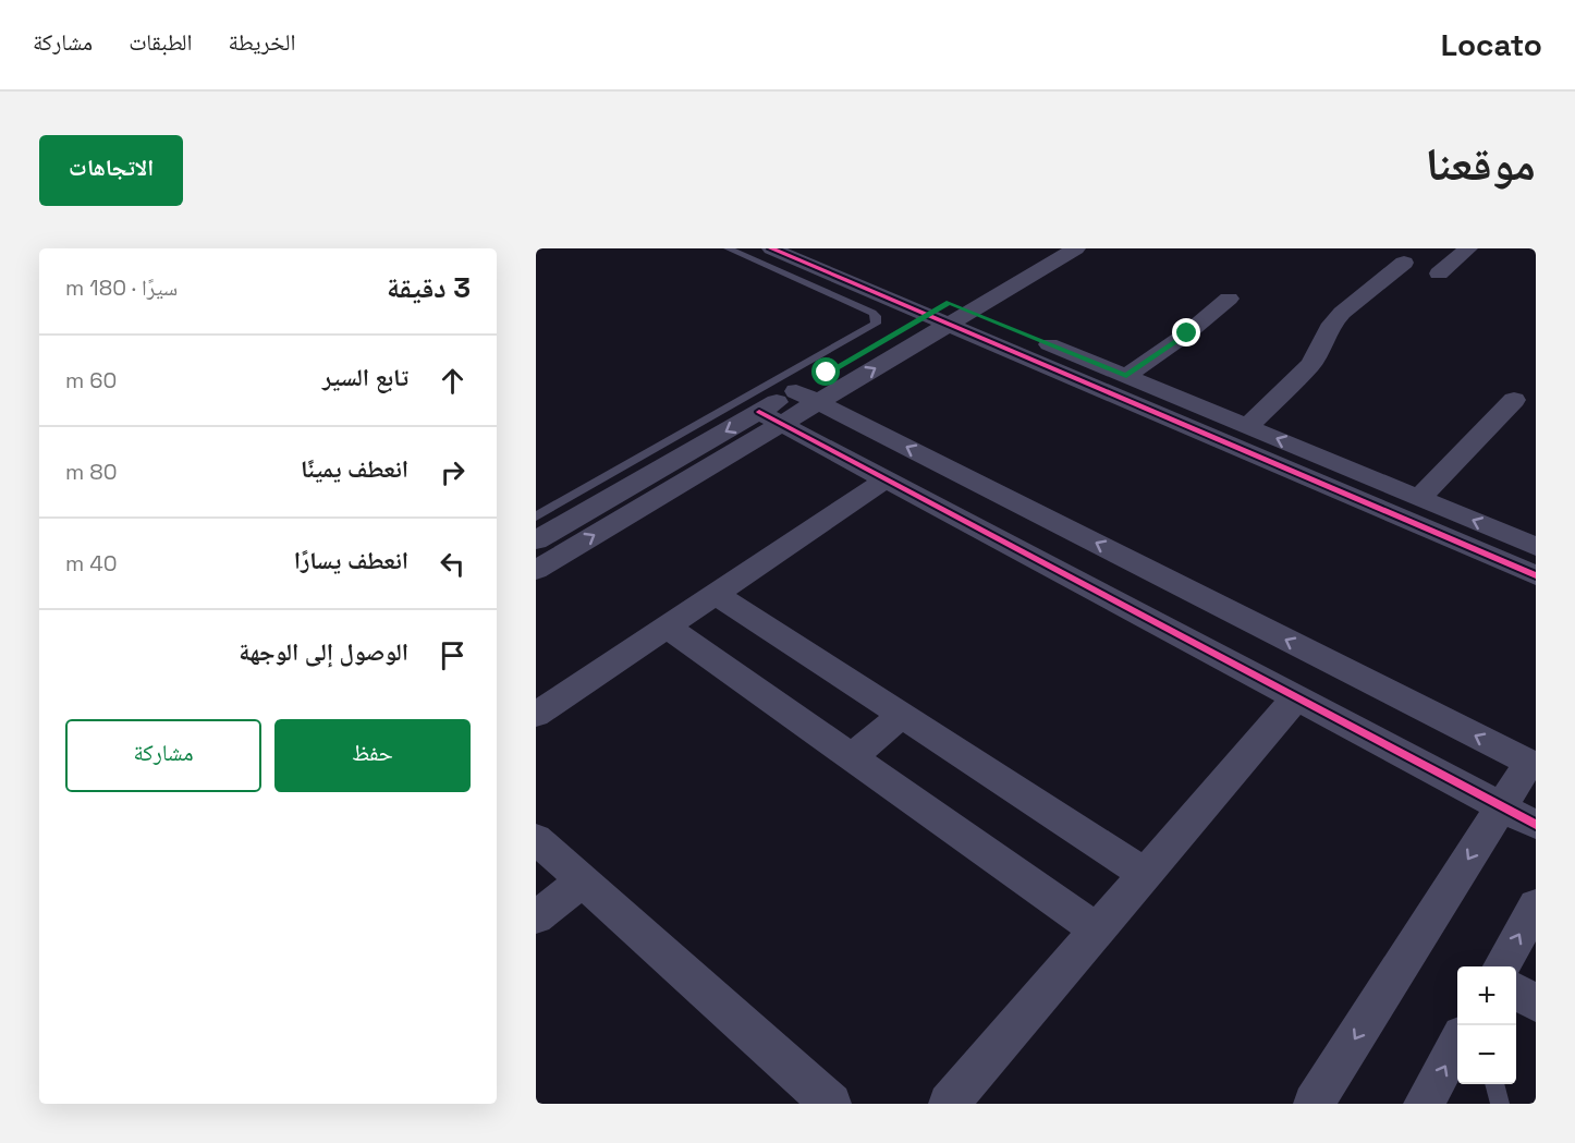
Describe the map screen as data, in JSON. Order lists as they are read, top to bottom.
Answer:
{
  "page": {
    "header": "Locato",
    "nav": ["الخريطة", "الطبقات", "مشاركة"],
    "title": "موقعنا",
    "buttons": [
      "الاتجاهات",
      ["حفظ", "مشاركة"]
    ],
    "heading": ["3 دقيقة", "سيرًا · 180 m"],
    "list": [
      ["تابع السير", "60 m"],
      ["انعطف يمينًا", "80 m"],
      ["انعطف يسارًا", "40 m"],
      "الوصول إلى الوجهة"
    ],
    "map_buttons": ["+", "−"]
  }
}
